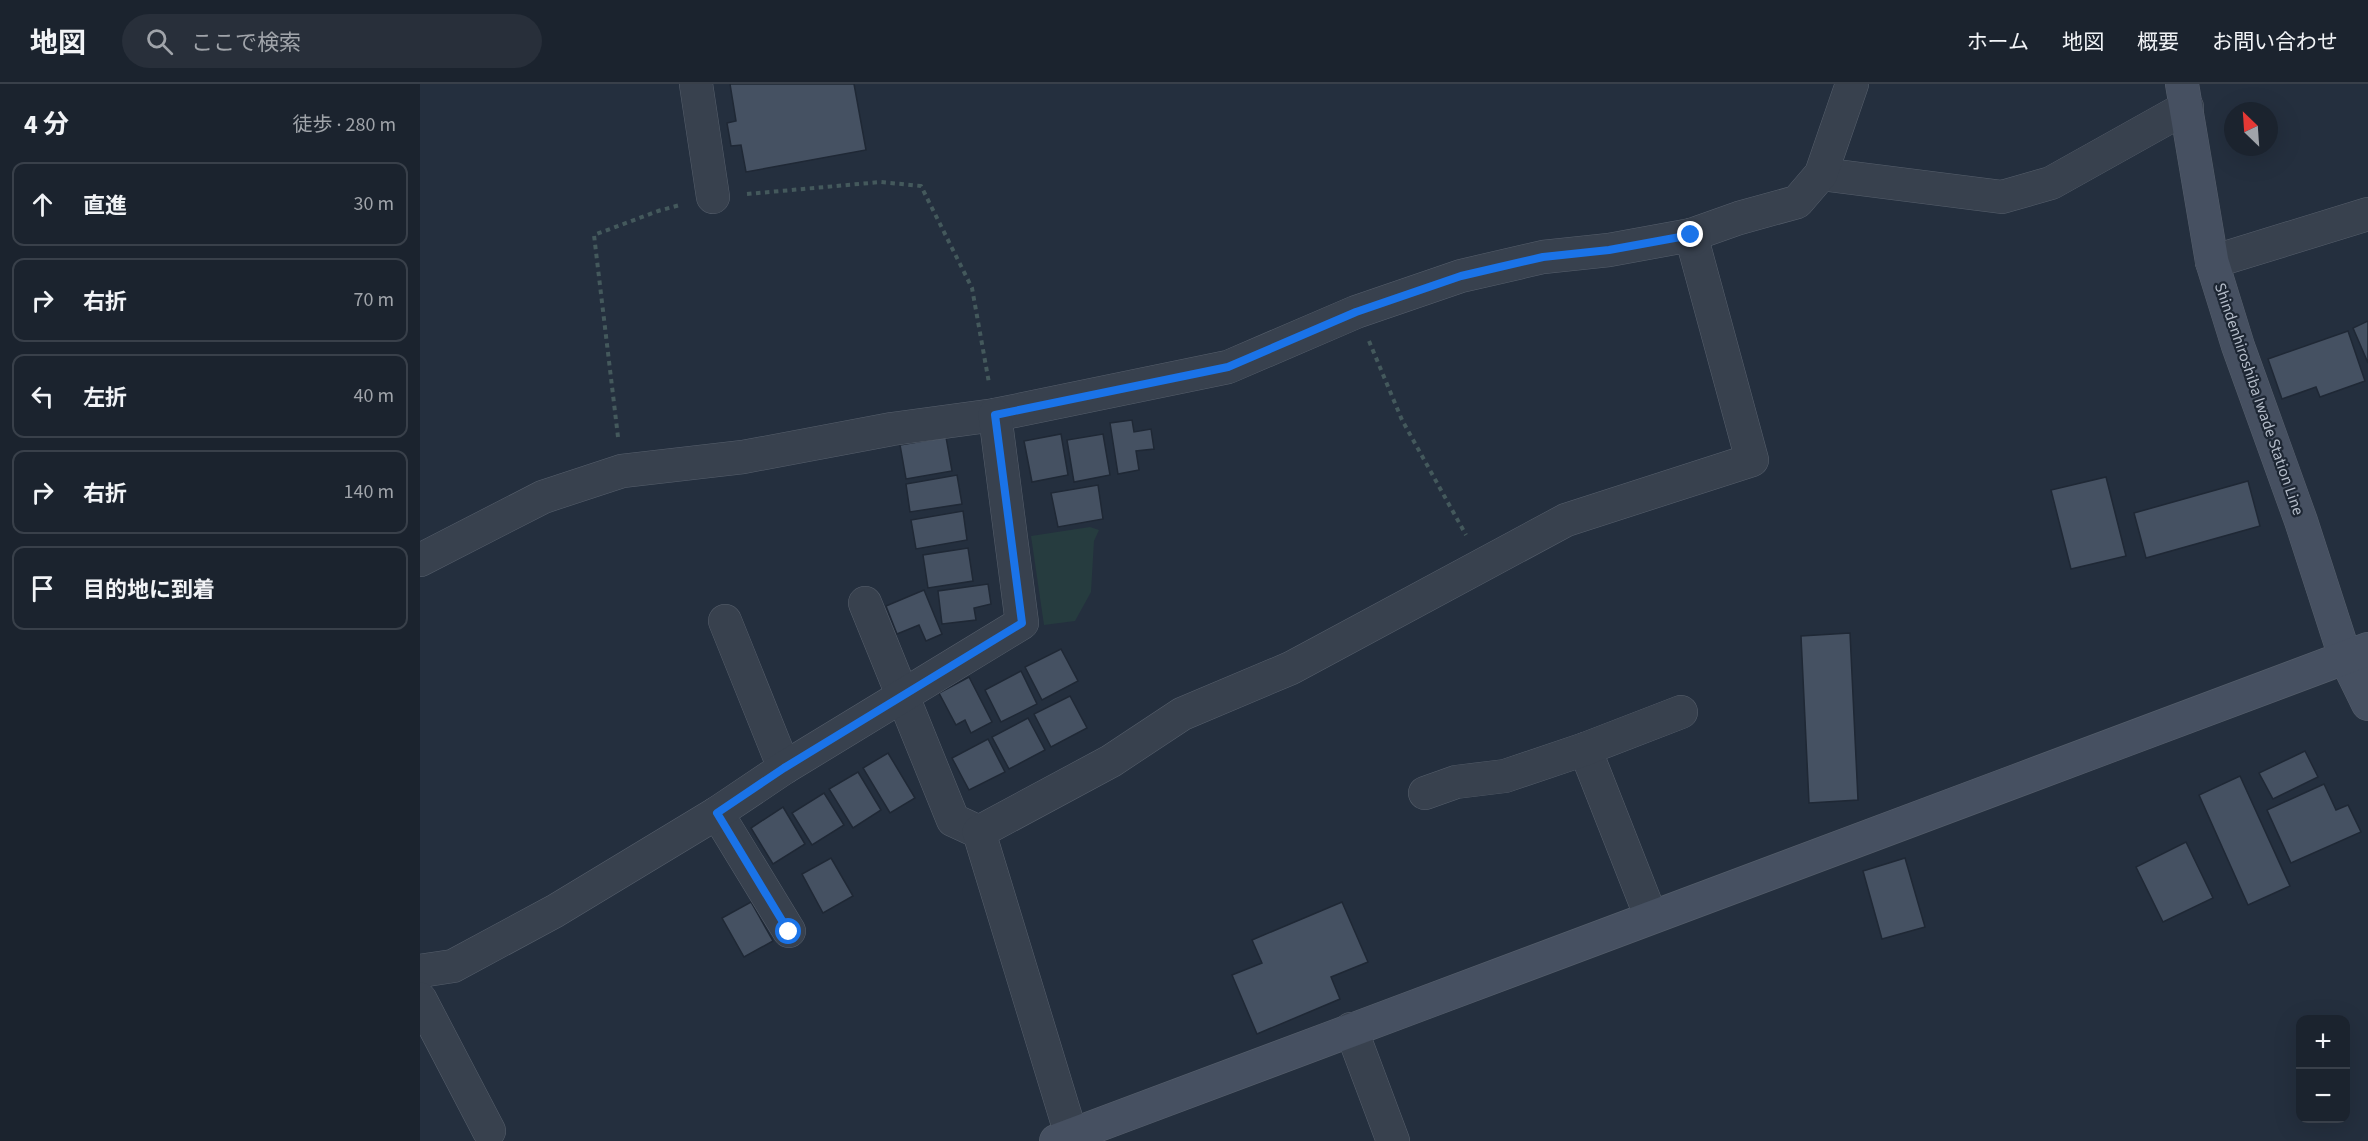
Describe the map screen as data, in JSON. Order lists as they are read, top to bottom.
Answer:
{
  "streets": {
    "street": ["Shindenhiroshiba Iwade Station Line"]
  },
  "north": "top left",
  "page": {
    "header": "地図",
    "search": "ここで検索",
    "nav": [
      "ホーム",
      "地図",
      "概要",
      "お問い合わせ"
    ],
    "heading": ["4 分", "徒歩 · 280 m"],
    "list": [
      ["直進", "30 m"],
      ["右折", "70 m"],
      ["左折", "40 m"],
      ["右折", "140 m"],
      "目的地に到着"
    ],
    "map_buttons": ["+", "−"]
  }
}
